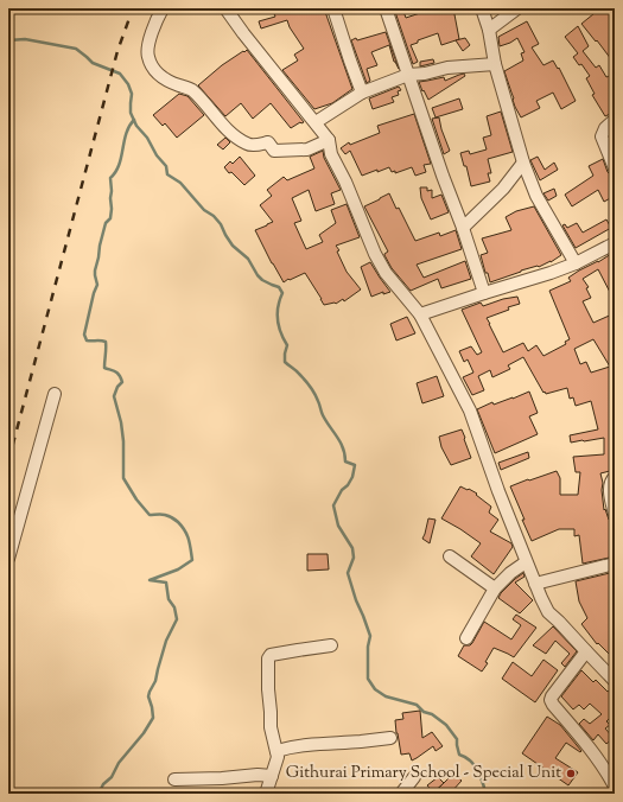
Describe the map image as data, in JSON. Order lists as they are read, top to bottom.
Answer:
{
  "places": ["Githurai Primary School - Special Unit"]
}
